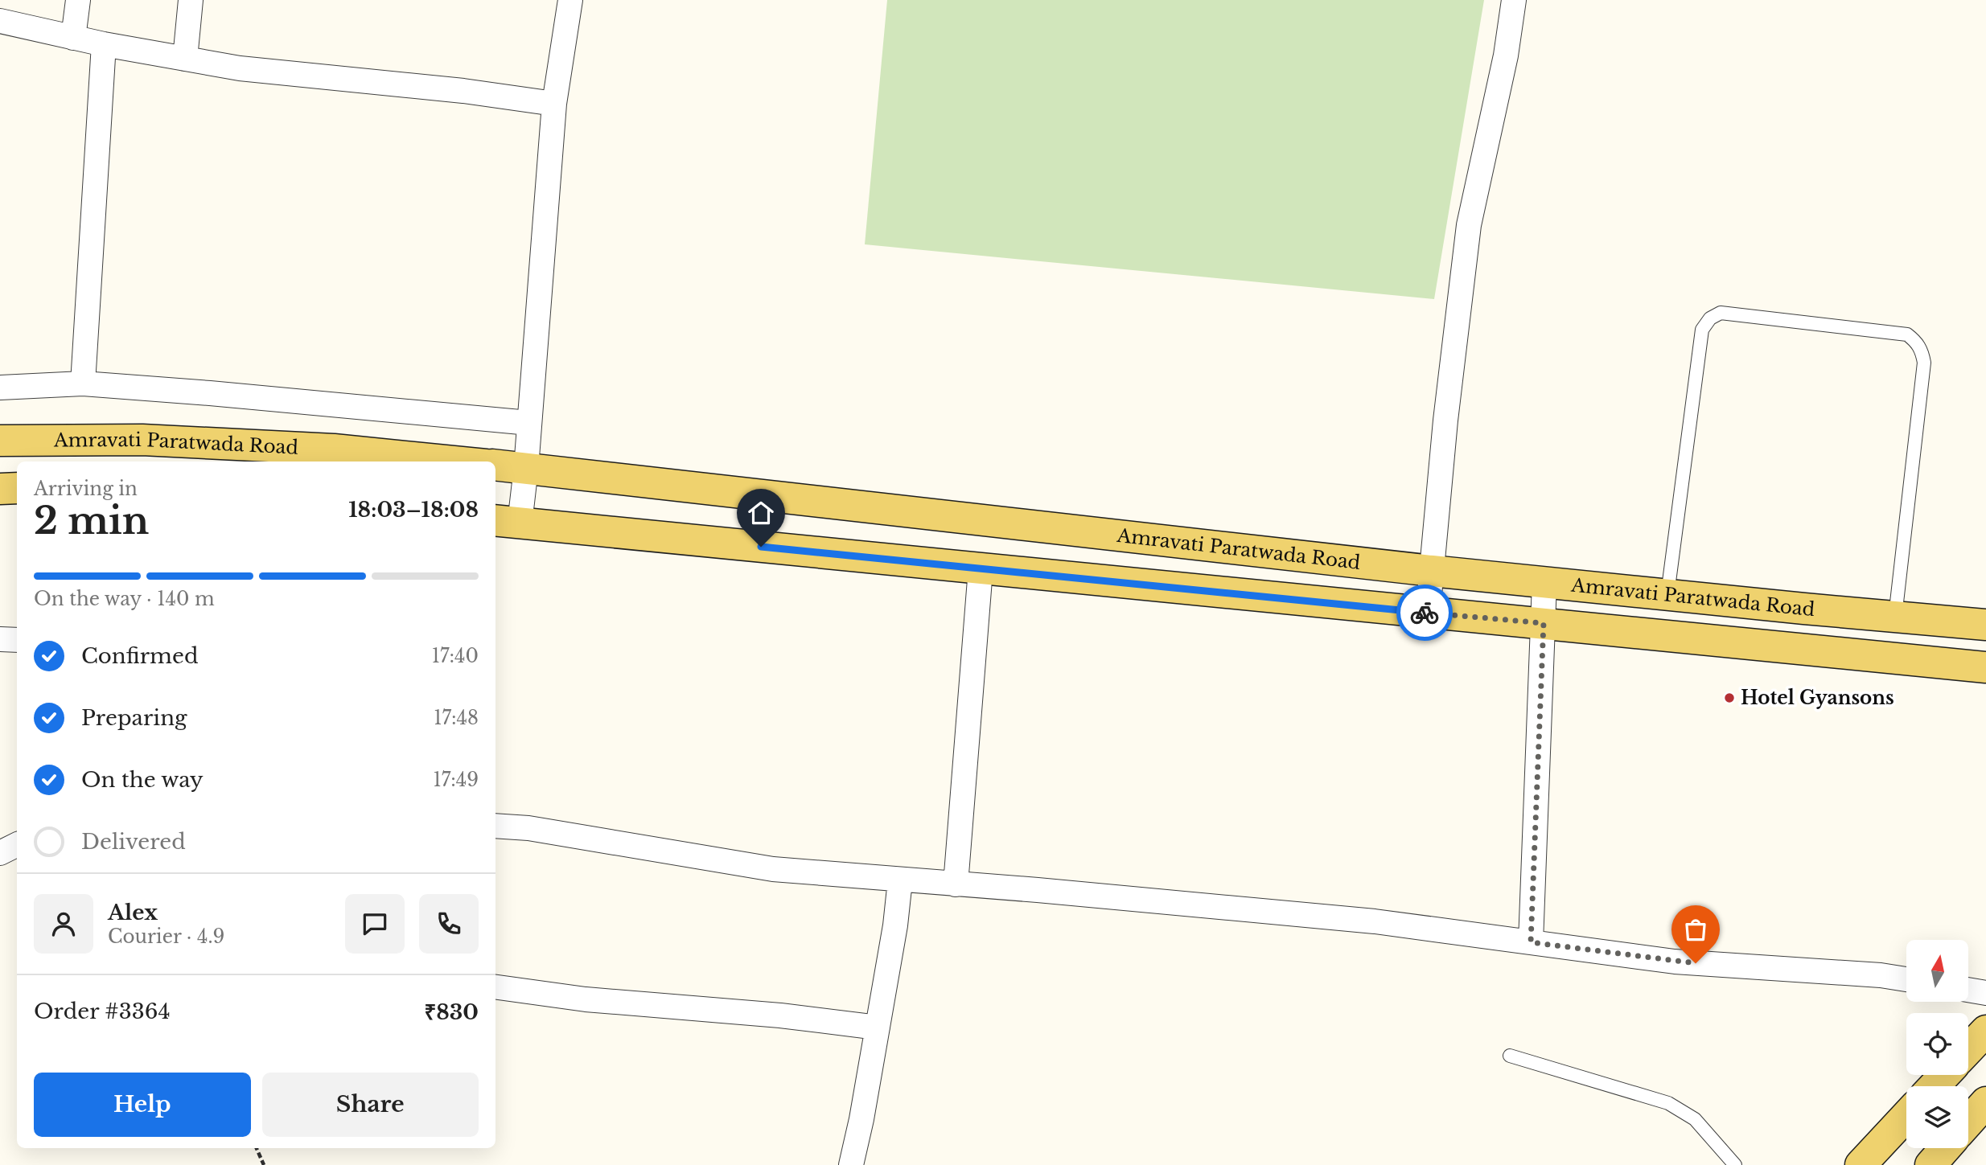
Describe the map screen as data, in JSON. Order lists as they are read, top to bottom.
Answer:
{
  "streets": {
    "main road": ["Amravati Paratwada Road"]
  },
  "places": ["Hotel Gyansons"],
  "north": "top",
  "page": {
    "heading": ["2 min", "Arriving in", "18:03–18:08"],
    "panel": [
      "Alex",
      "Courier · 4.9",
      "Order #3364",
      "₹830"
    ],
    "bar": "On the way · 140 m",
    "list": [
      ["Confirmed", "17:40"],
      ["Preparing", "17:48"],
      ["On the way", "17:49"],
      "Delivered"
    ],
    "buttons": ["Help", "Share"]
  }
}
